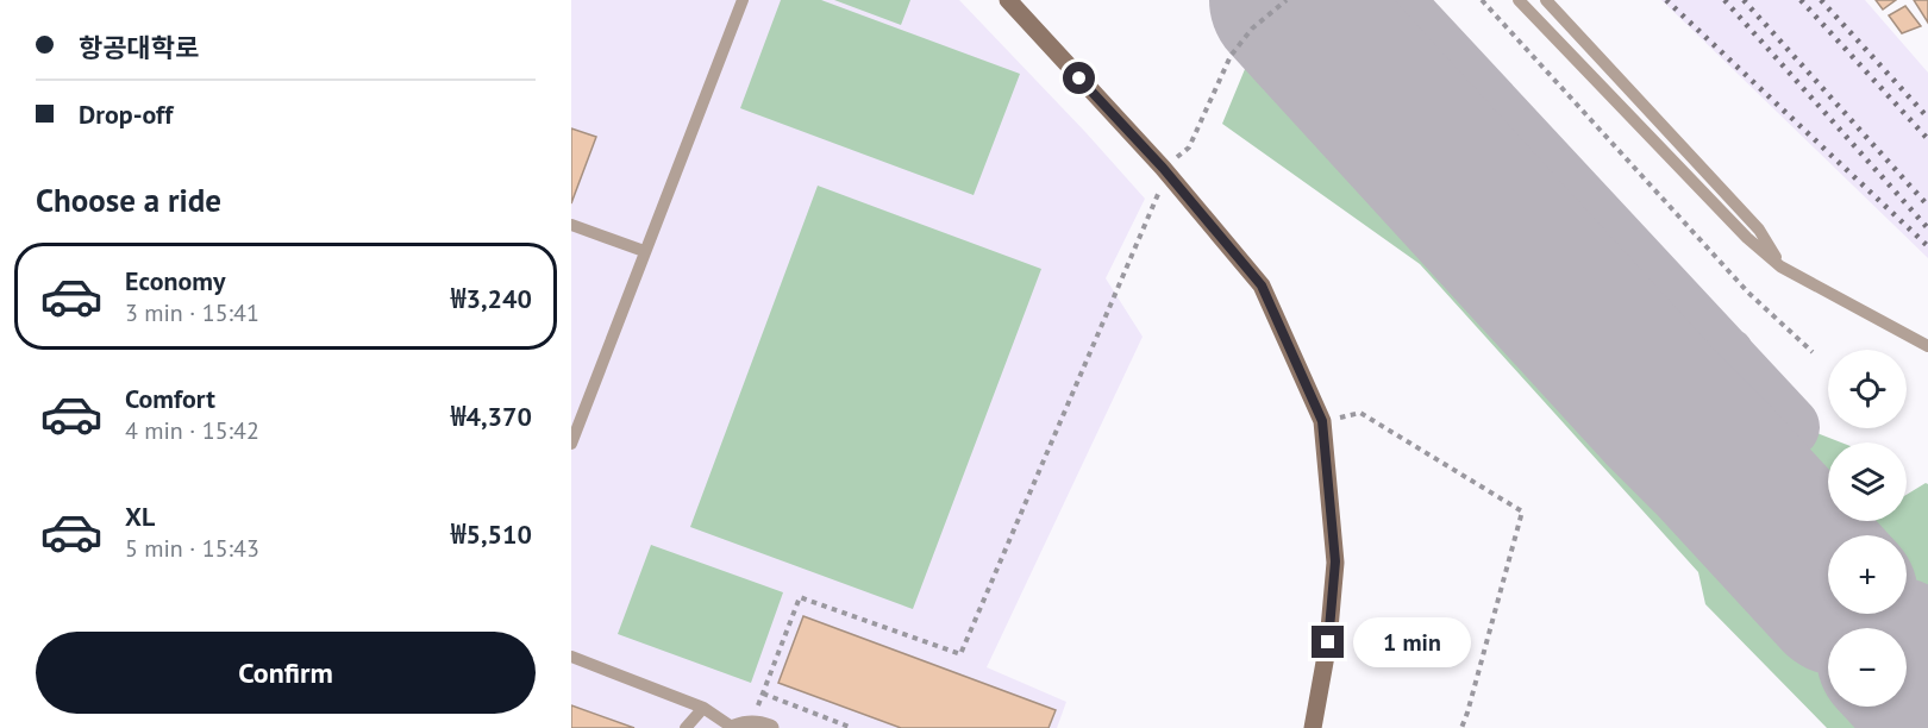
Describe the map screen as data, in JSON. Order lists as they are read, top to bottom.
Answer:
{
  "page": {
    "banner": ["항공대학로", "Drop-off"],
    "heading": "Choose a ride",
    "list": [
      {
        "name": "Economy",
        "note": "3 min · 15:41",
        "value": "₩3,240"
      },
      {
        "name": "Comfort",
        "note": "4 min · 15:42",
        "value": "₩4,370"
      },
      {
        "name": "XL",
        "note": "5 min · 15:43",
        "value": "₩5,510"
      }
    ],
    "map_buttons": ["+", "−"],
    "buttons": "Confirm",
    "bubble": "1 min"
  }
}
